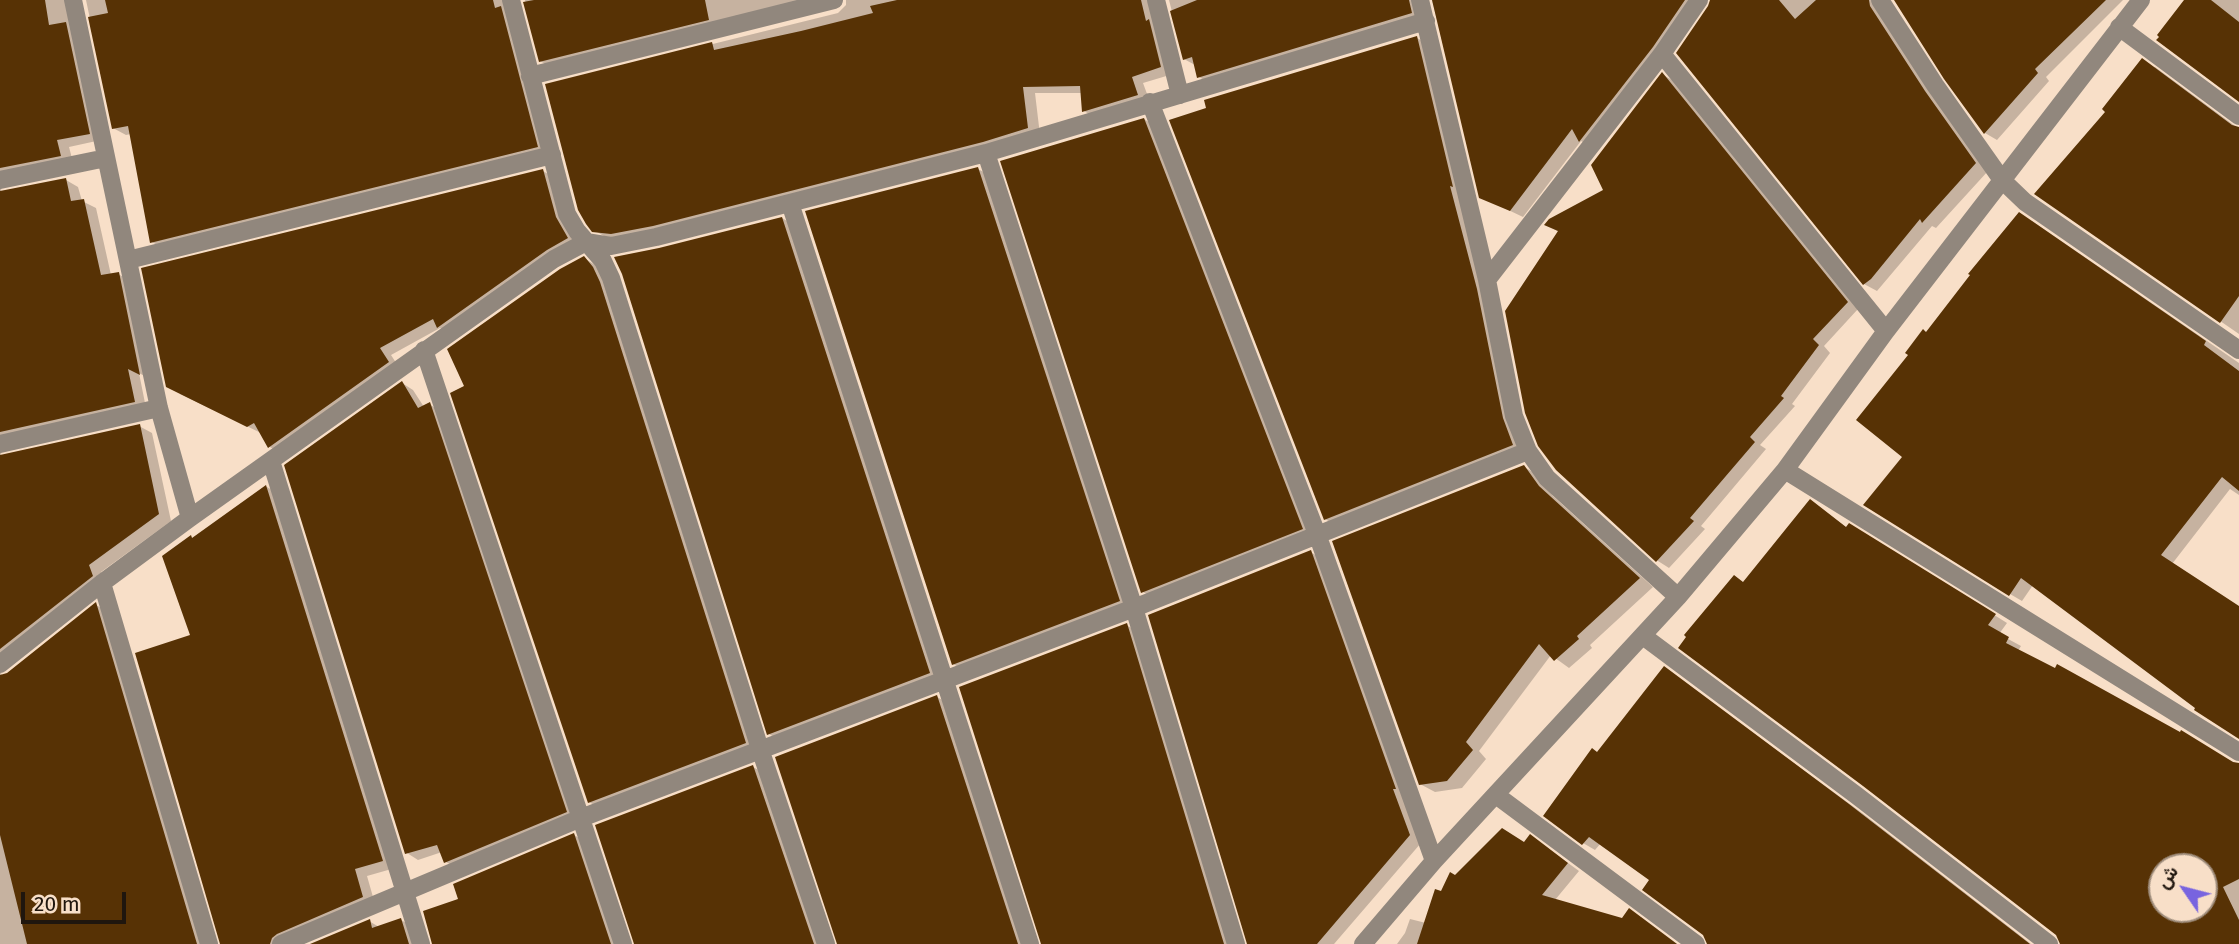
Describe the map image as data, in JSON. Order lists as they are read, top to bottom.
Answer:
{
  "scale_bar": "20 m",
  "north": "top left"
}
